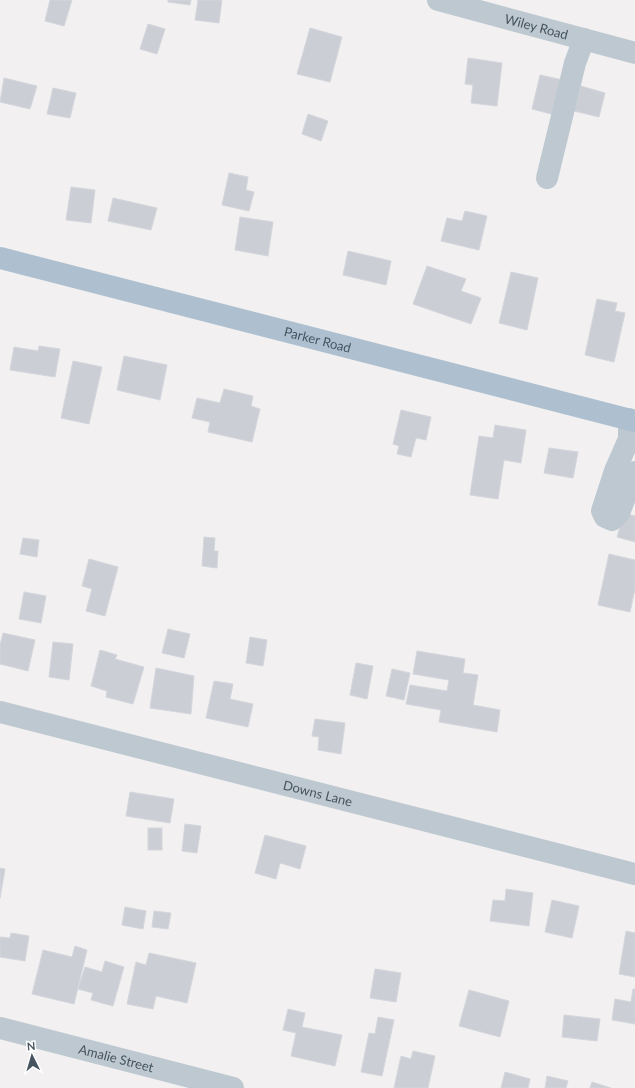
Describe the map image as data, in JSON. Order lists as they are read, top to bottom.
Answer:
{
  "streets": {
    "main road": ["Parker Road"],
    "street": ["Wiley Road", "Downs Lane", "Amalie Street"]
  },
  "north": "top"
}
